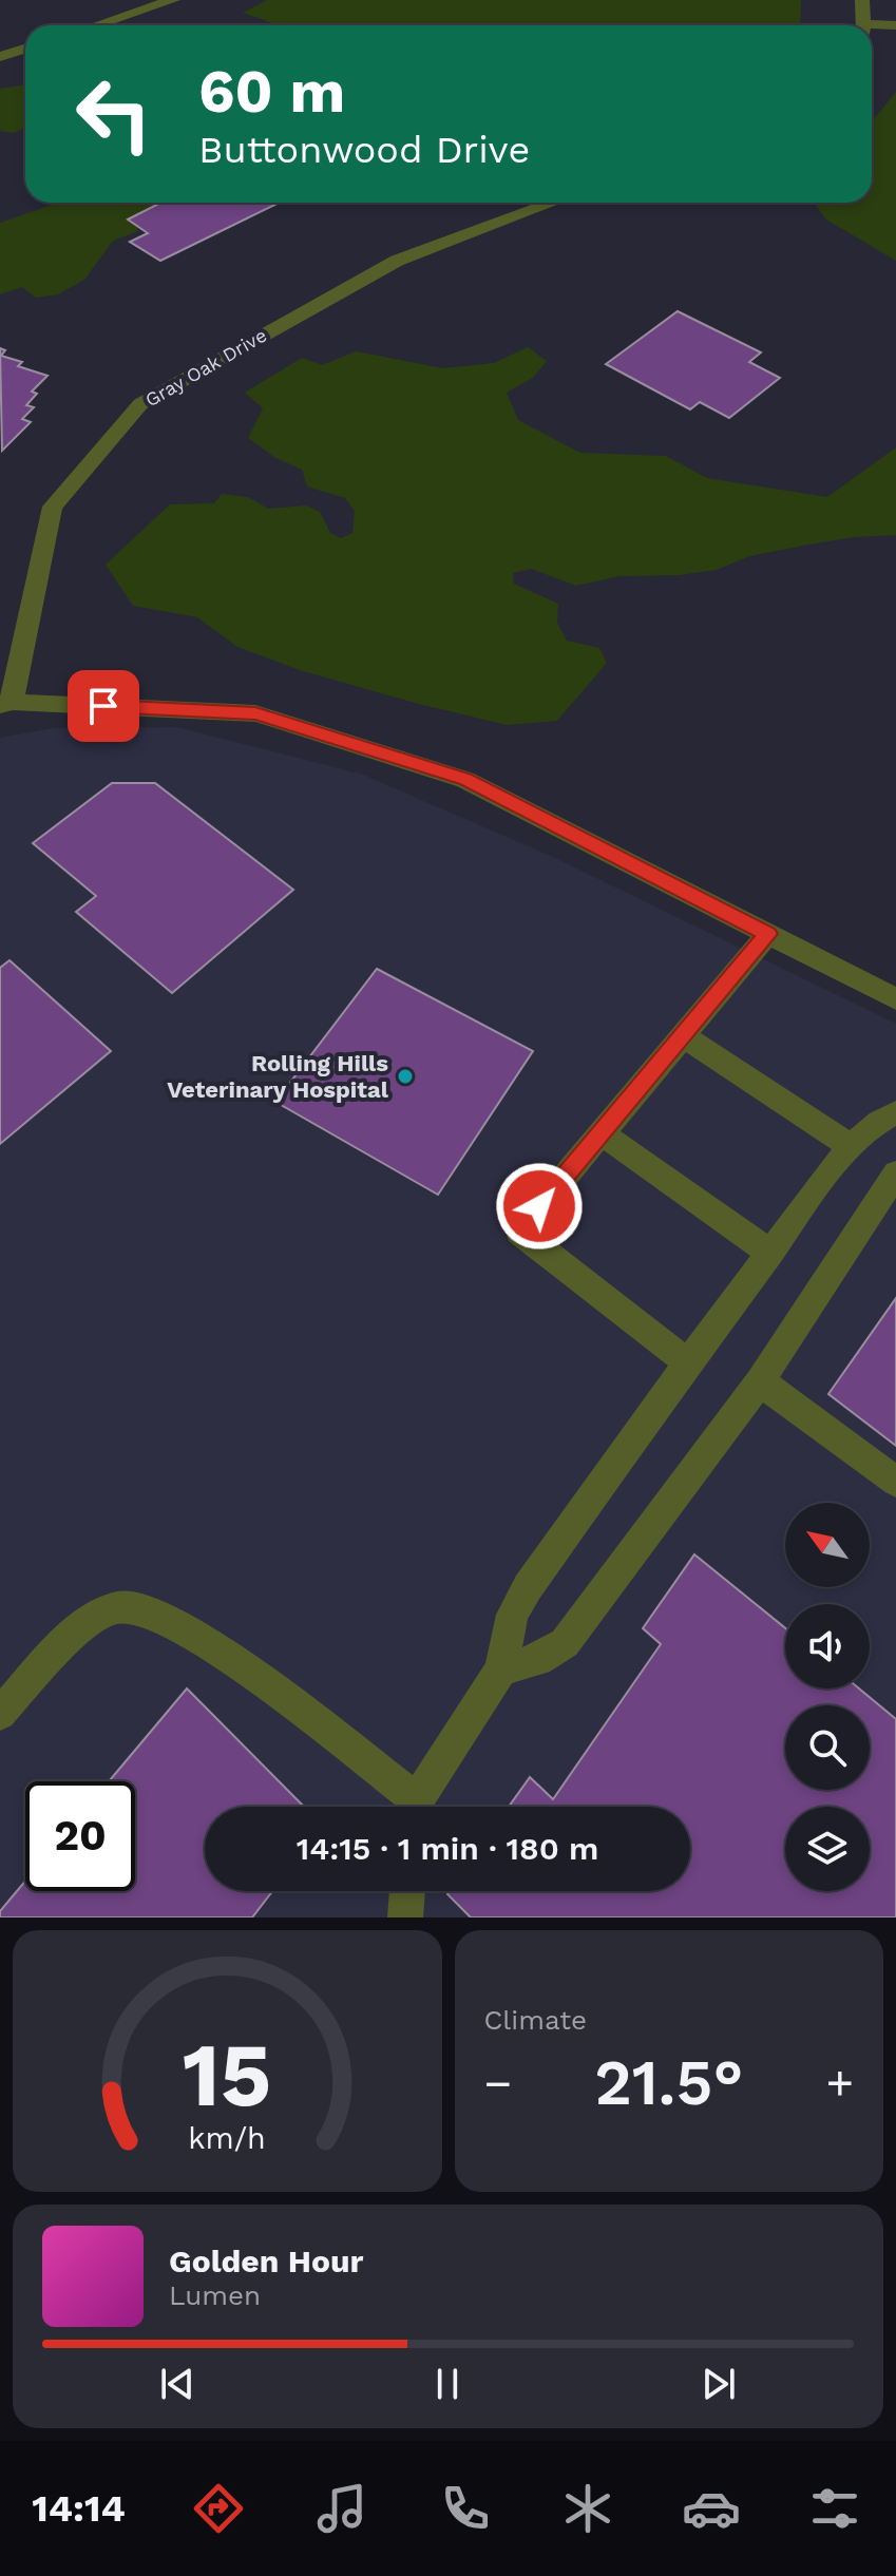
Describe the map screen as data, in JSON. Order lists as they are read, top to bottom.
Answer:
{
  "streets": {
    "street": ["Gray Oak Drive"]
  },
  "places": ["Rolling Hills Veterinary Hospital"],
  "north": "top left",
  "page": {
    "turn": ["60 m", "Buttonwood Drive"],
    "limit": "20",
    "trip": "14:15 · 1 min · 180 m",
    "tile": "Climate",
    "heat": ["−", "21.5°", "+"],
    "song": ["Golden Hour", "Lumen"],
    "tabs": "14:14",
    "gauge": ["15", "km/h"]
  }
}
